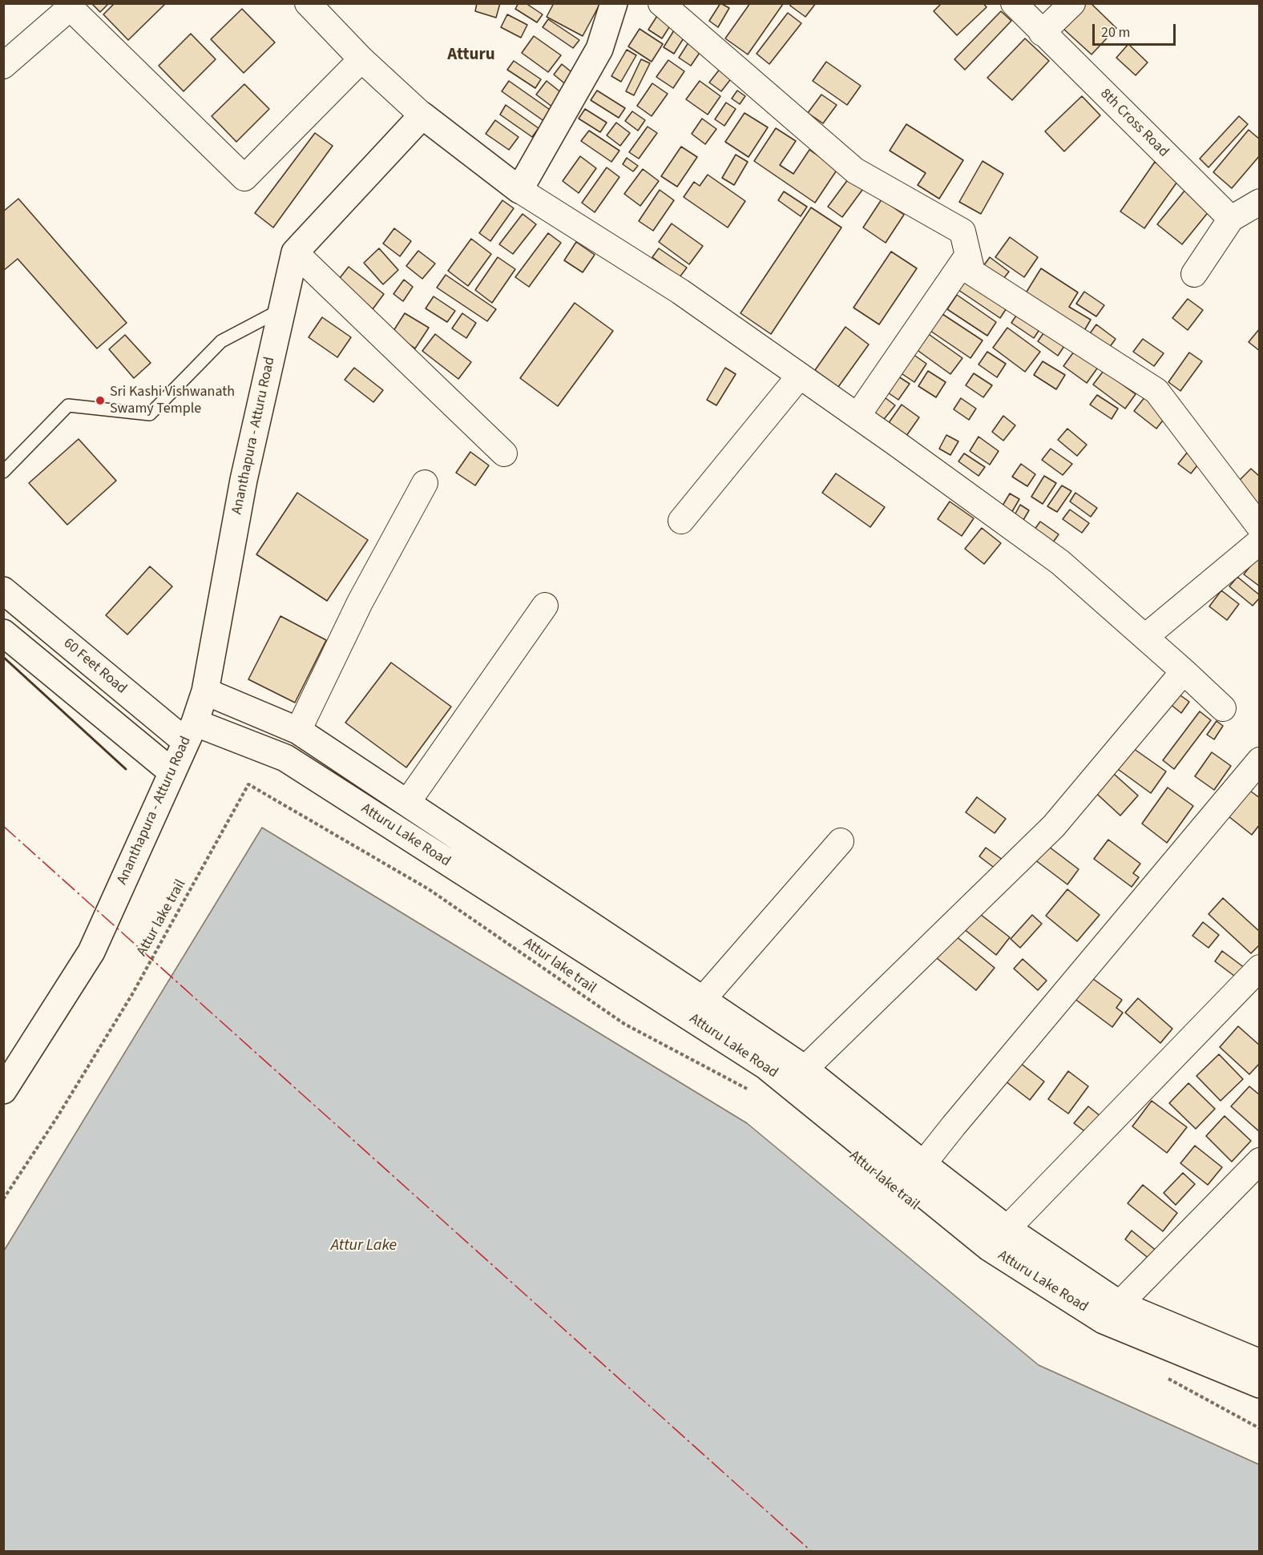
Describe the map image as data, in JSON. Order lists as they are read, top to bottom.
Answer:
{
  "streets": {
    "street": [
      "8th Cross Road",
      "Ananthapura - Atturu Road",
      "60 Feet Road",
      "Atturu Lake Road"
    ],
    "path": ["Attur lake trail"]
  },
  "crossings": [
    ["Ananthapura - Atturu Road", "60 Feet Road"],
    ["Ananthapura - Atturu Road", "Atturu Lake Road"],
    ["60 Feet Road", "Atturu Lake Road"]
  ],
  "districts": ["Atturu"],
  "water": ["Attur Lake"],
  "places": ["Sri Kashi Vishwanath Swamy Temple"],
  "scale_bar": "20 m"
}
